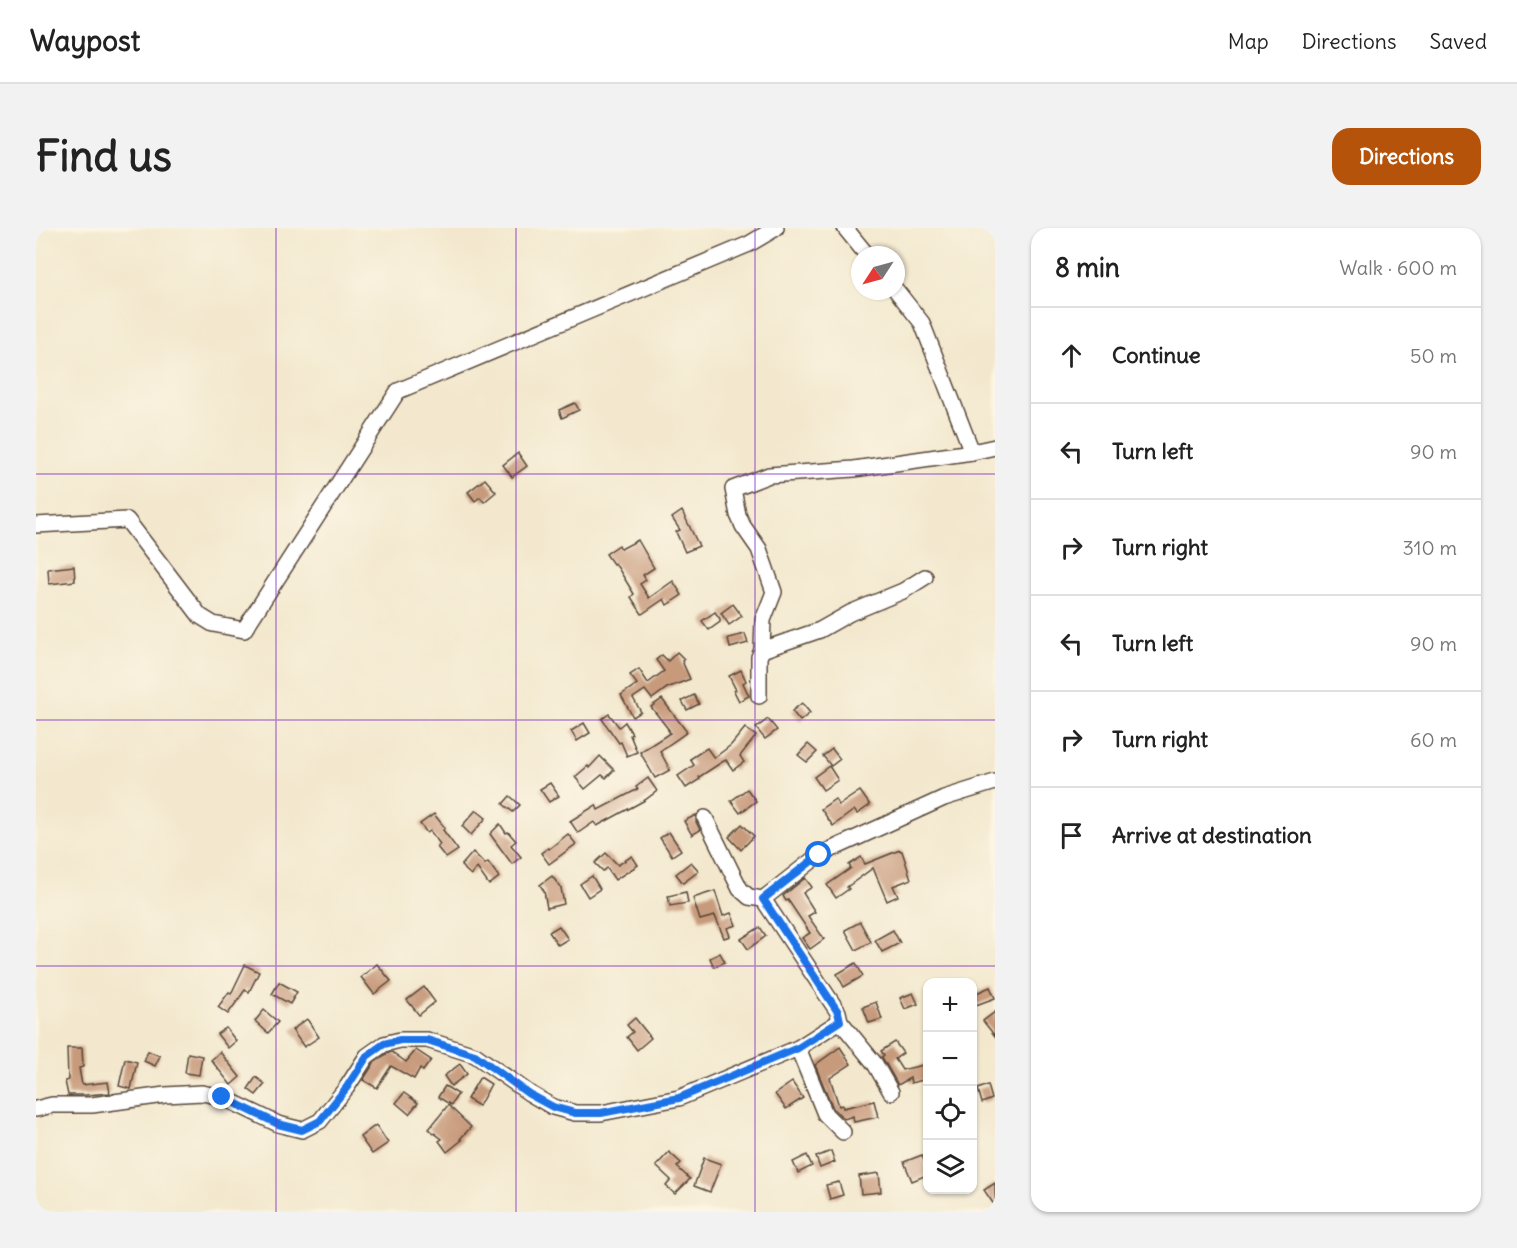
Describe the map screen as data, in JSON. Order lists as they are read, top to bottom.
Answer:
{
  "north": "bottom left",
  "page": {
    "header": "Waypost",
    "nav": ["Map", "Directions", "Saved"],
    "buttons": "Directions",
    "title": "Find us",
    "heading": ["8 min", "Walk · 600 m"],
    "list": [
      ["Continue", "50 m"],
      ["Turn left", "90 m"],
      ["Turn right", "310 m"],
      ["Turn left", "90 m"],
      ["Turn right", "60 m"],
      "Arrive at destination"
    ],
    "map_buttons": ["+", "−"]
  }
}
